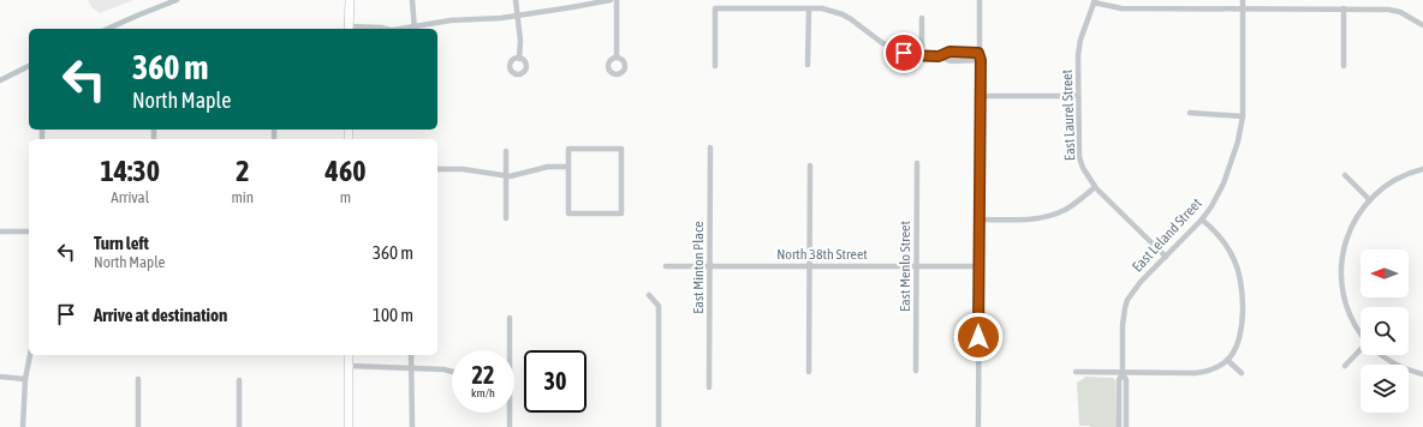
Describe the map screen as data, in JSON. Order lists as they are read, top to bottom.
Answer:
{
  "streets": {
    "street": [
      "East Laurel Street",
      "East Leland Street",
      "North 38th Street",
      "East Menlo Street",
      "East Minton Place"
    ]
  },
  "crossings": [
    ["East Laurel Street", "East Leland Street"],
    ["North 38th Street", "East Menlo Street"],
    ["North 38th Street", "East Minton Place"]
  ],
  "north": "left",
  "page": {
    "turn": ["360 m", "North Maple"],
    "eta": [
      "14:30",
      "Arrival",
      "2",
      "min",
      "460",
      "m"
    ],
    "list": [
      {
        "name": "Turn left",
        "note": "North Maple",
        "value": "360 m"
      },
      {
        "name": "Arrive at destination",
        "value": "100 m"
      }
    ],
    "speed": "22 km/h",
    "limit": "30"
  }
}
